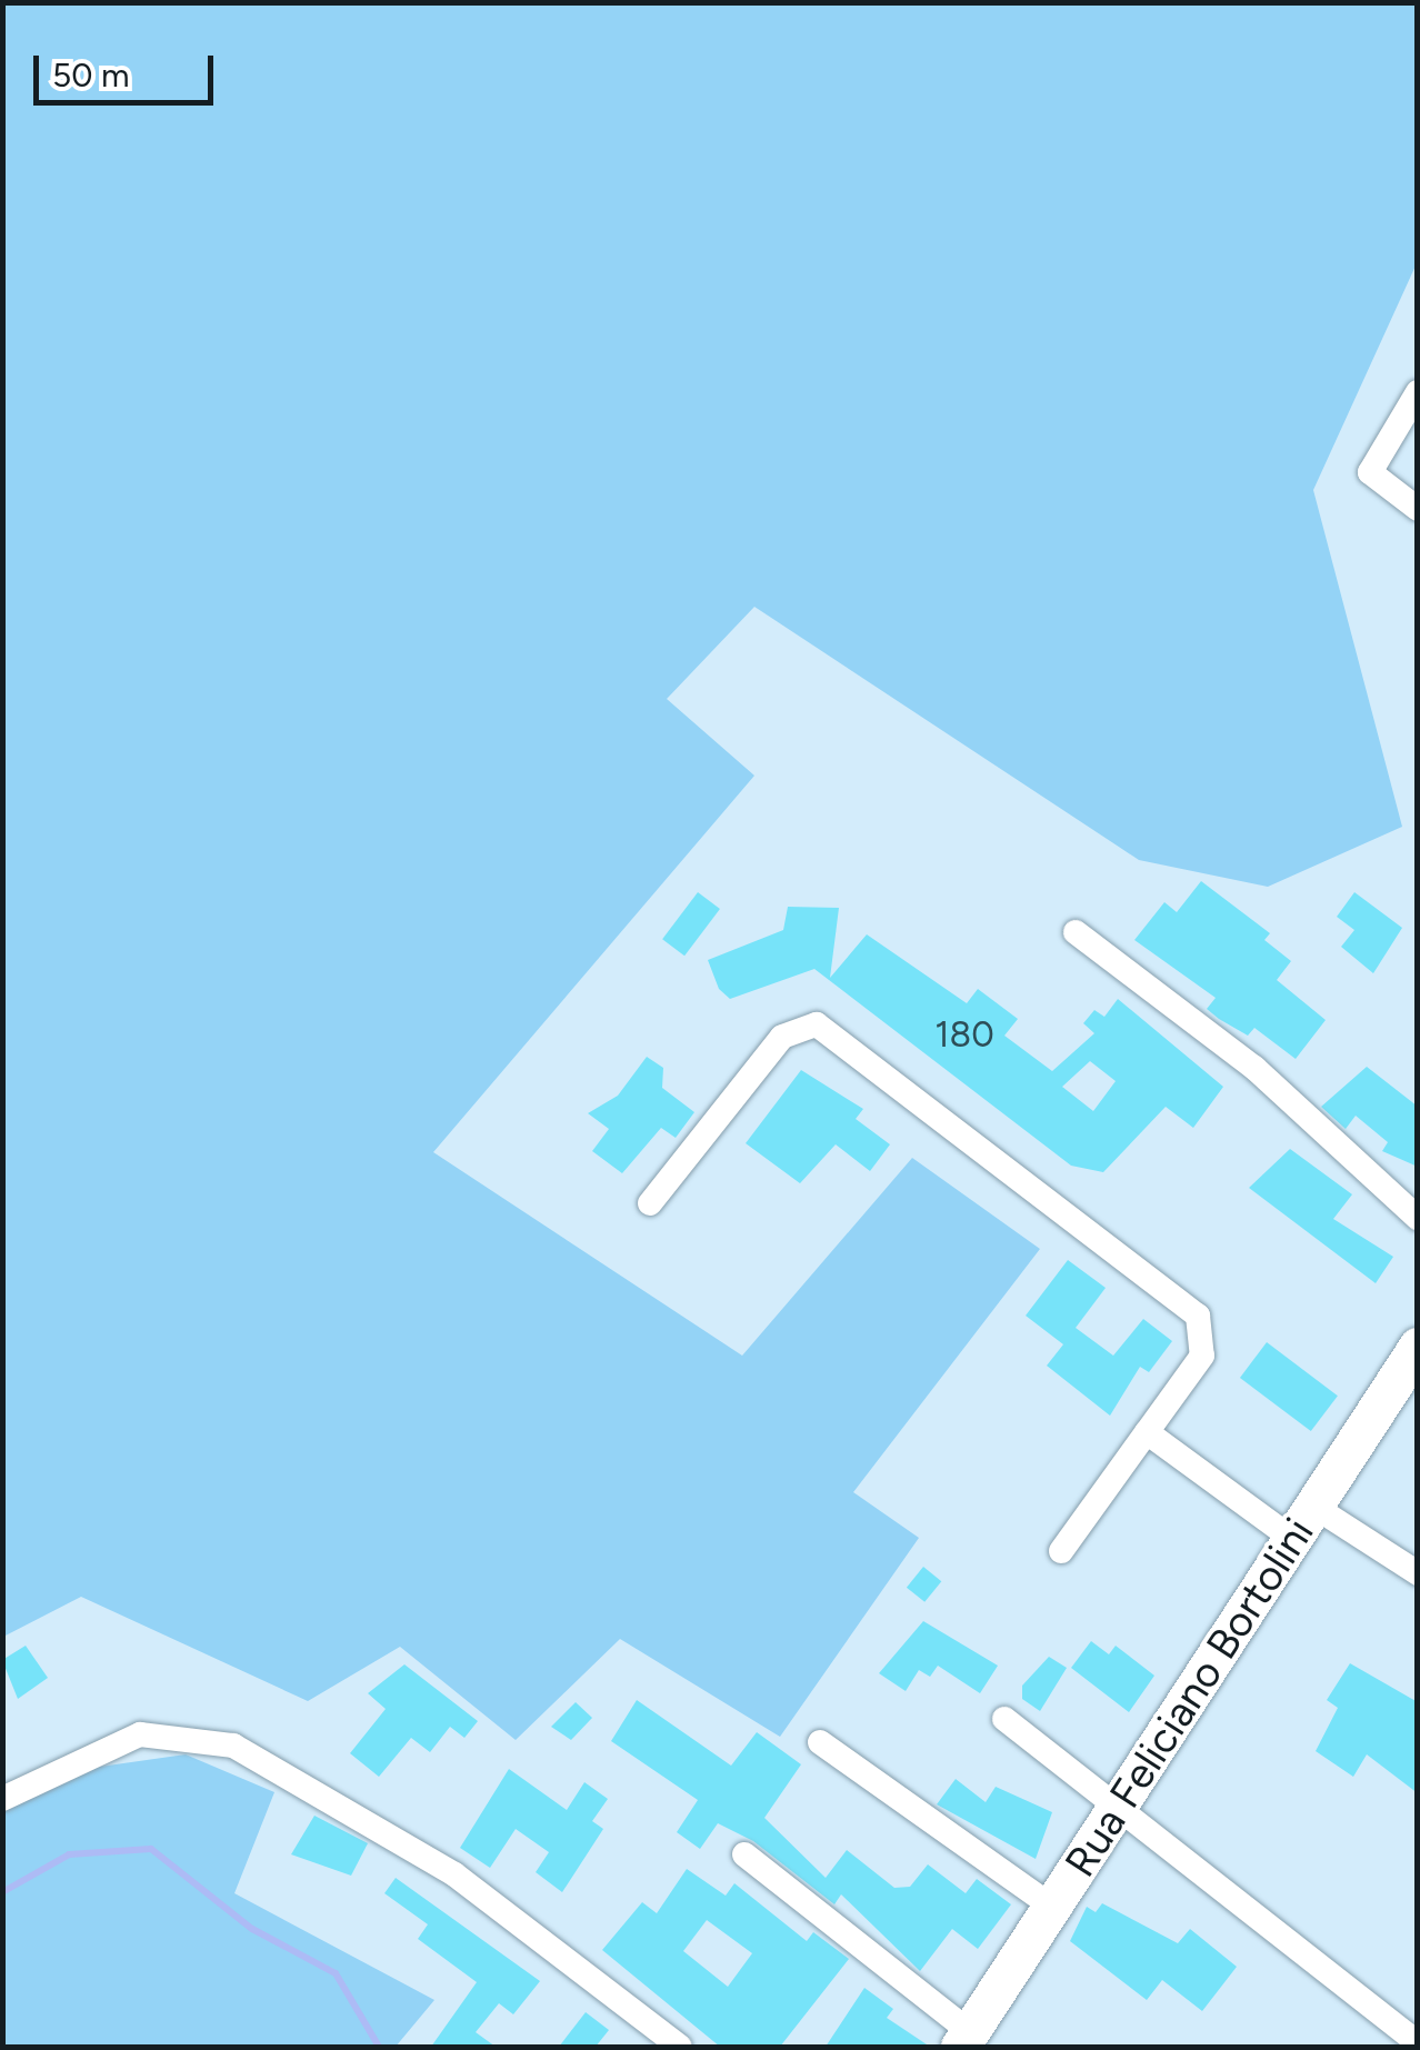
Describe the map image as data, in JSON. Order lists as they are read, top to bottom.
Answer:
{
  "streets": {
    "main road": ["Rua Feliciano Bortolini"]
  },
  "house_numbers": ["180"],
  "scale_bar": "50 m"
}
